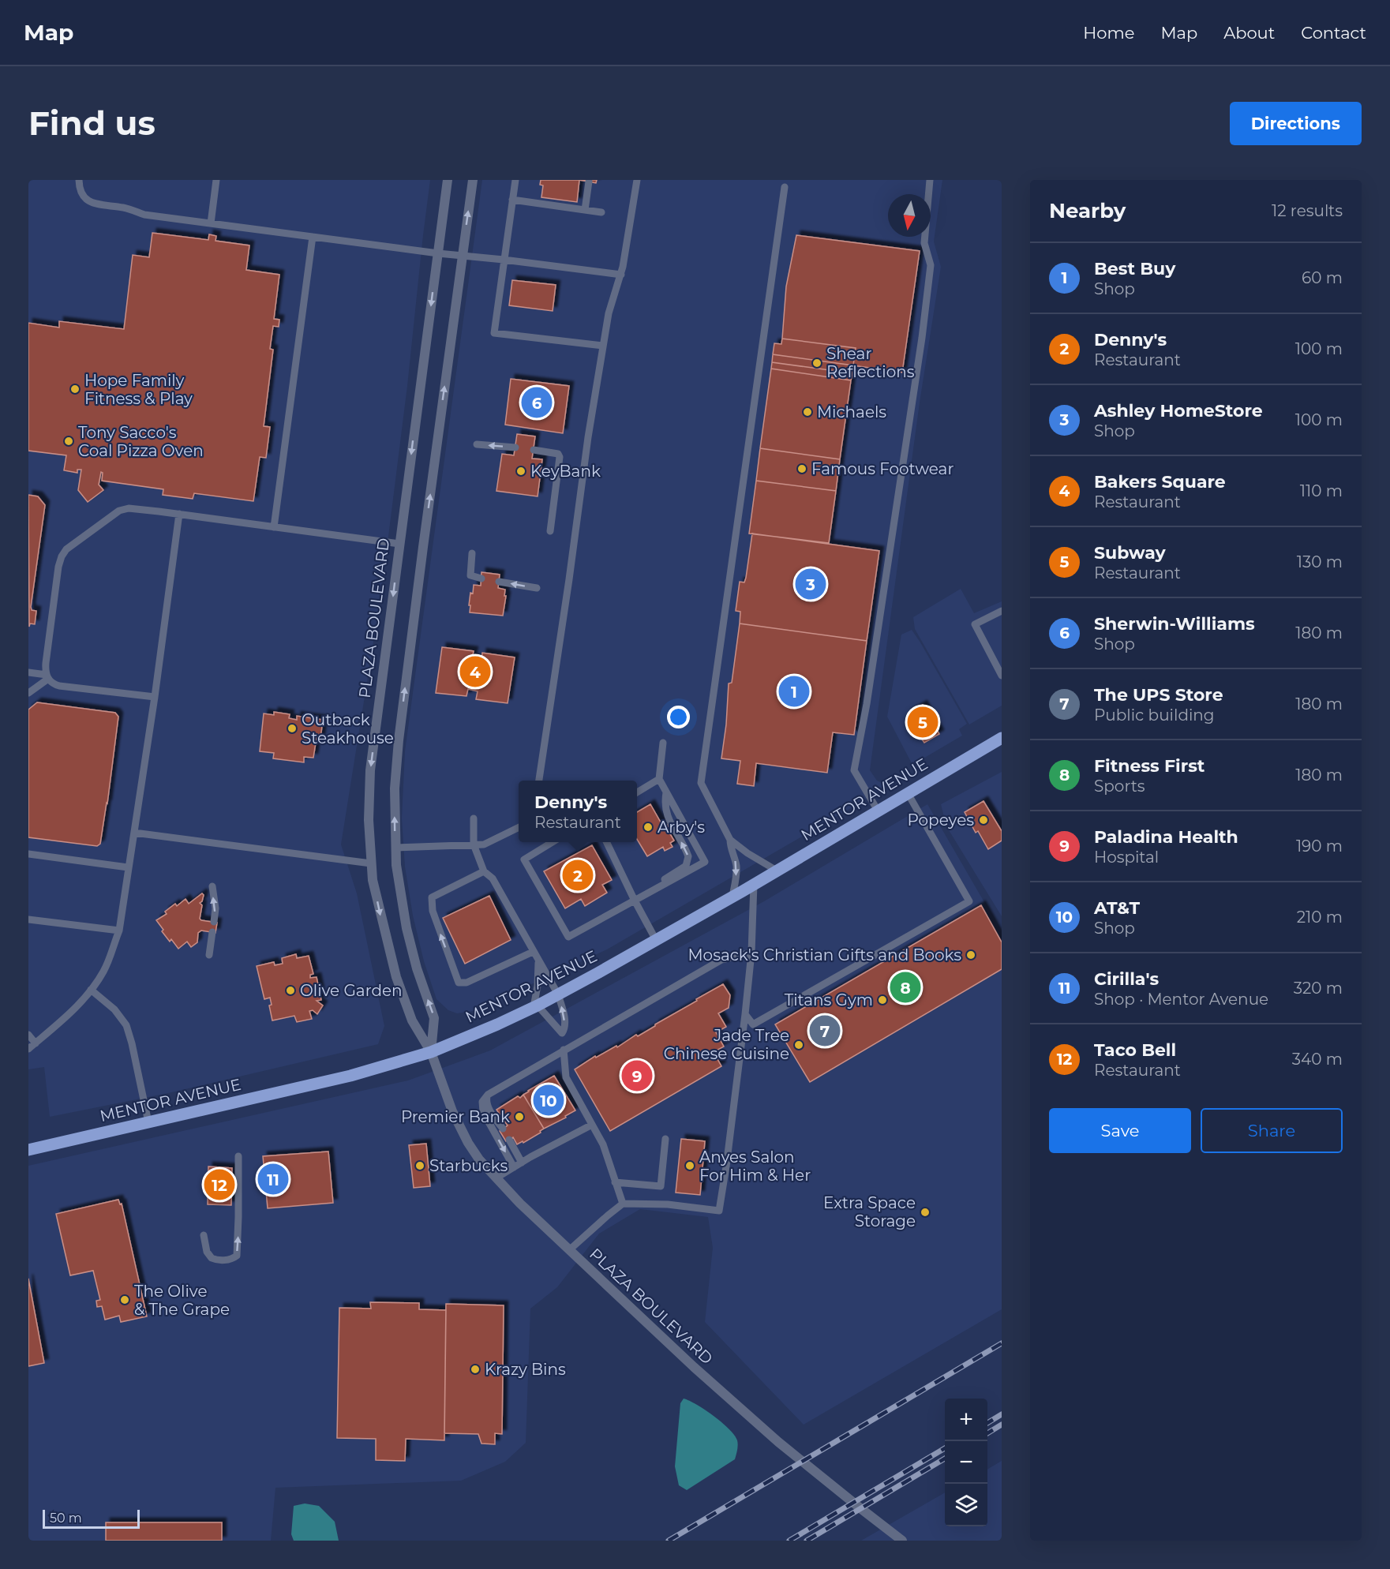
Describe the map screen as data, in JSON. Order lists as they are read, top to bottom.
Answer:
{
  "streets": {
    "main road": ["MENTOR AVENUE"],
    "street": ["PLAZA BOULEVARD"]
  },
  "crossings": [
    ["PLAZA BOULEVARD", "MENTOR AVENUE"]
  ],
  "places": [
    "Shear Reflections",
    "Hope Family Fitness & Play",
    "Michaels",
    "Tony Sacco's Coal Pizza Oven",
    "Famous Footwear",
    "KeyBank",
    "Outback Steakhouse",
    "Popeyes",
    "Arby's",
    "Mosack's Christian Gifts and Books",
    "Olive Garden",
    "Titans Gym",
    "Jade Tree Chinese Cuisine",
    "Premier Bank",
    "Starbucks",
    "Anyes Salon For Him & Her",
    "Extra Space Storage",
    "The Olive & The Grape",
    "Krazy Bins"
  ],
  "scale_bar": "50 m",
  "north": "bottom",
  "page": {
    "header": "Map",
    "nav": [
      "Home",
      "Map",
      "About",
      "Contact"
    ],
    "buttons": [
      "Directions",
      ["Save", "Share"]
    ],
    "title": "Find us",
    "heading": ["Nearby", "12 results"],
    "list": [
      {
        "mark": "1",
        "name": "Best Buy",
        "note": "Shop",
        "value": "60 m"
      },
      {
        "mark": "2",
        "name": "Denny's",
        "note": "Restaurant",
        "value": "100 m"
      },
      {
        "mark": "3",
        "name": "Ashley HomeStore",
        "note": "Shop",
        "value": "100 m"
      },
      {
        "mark": "4",
        "name": "Bakers Square",
        "note": "Restaurant",
        "value": "110 m"
      },
      {
        "mark": "5",
        "name": "Subway",
        "note": "Restaurant",
        "value": "130 m"
      },
      {
        "mark": "6",
        "name": "Sherwin-Williams",
        "note": "Shop",
        "value": "180 m"
      },
      {
        "mark": "7",
        "name": "The UPS Store",
        "note": "Public building",
        "value": "180 m"
      },
      {
        "mark": "8",
        "name": "Fitness First",
        "note": "Sports",
        "value": "180 m"
      },
      {
        "mark": "9",
        "name": "Paladina Health",
        "note": "Hospital",
        "value": "190 m"
      },
      {
        "mark": "10",
        "name": "AT&T",
        "note": "Shop",
        "value": "210 m"
      },
      {
        "mark": "11",
        "name": "Cirilla's",
        "note": "Shop · Mentor Avenue",
        "value": "320 m"
      },
      {
        "mark": "12",
        "name": "Taco Bell",
        "note": "Restaurant",
        "value": "340 m"
      }
    ],
    "pins": [
      "6",
      "3",
      "4",
      "1",
      "5",
      "2",
      "8",
      "7",
      "9",
      "10",
      "11",
      "12"
    ],
    "popup": ["Denny's", "Restaurant"],
    "map_buttons": ["+", "−"],
    "scale": "50 m"
  }
}
